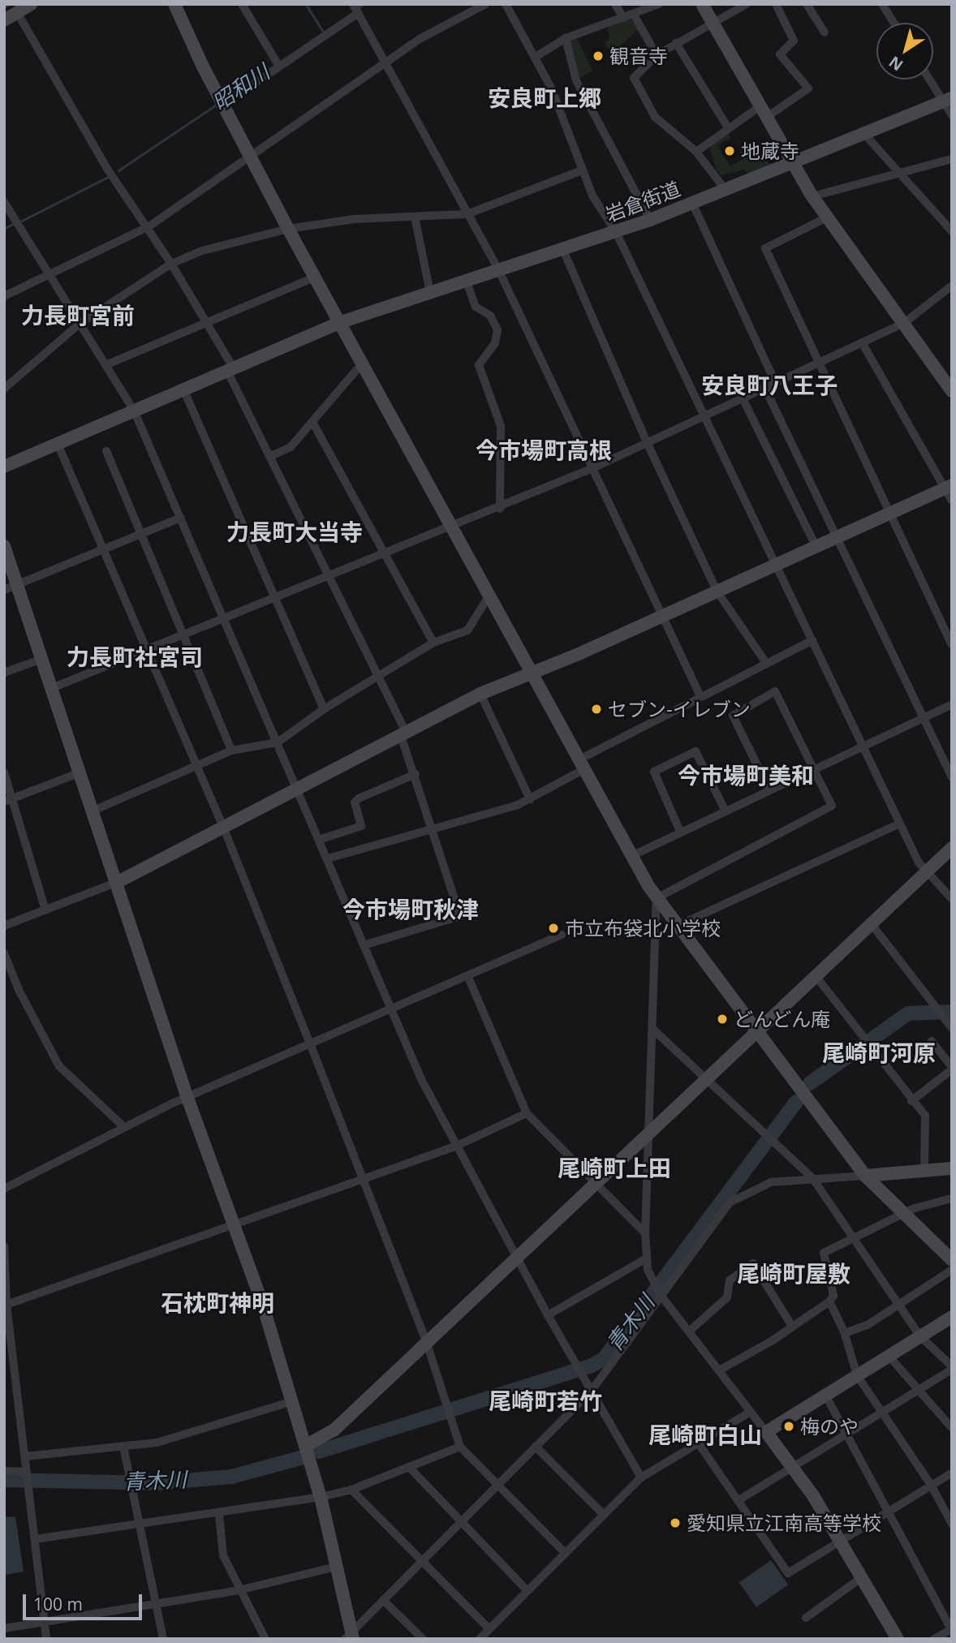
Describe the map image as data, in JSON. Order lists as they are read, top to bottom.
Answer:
{
  "streets": {
    "street": ["岩倉街道"]
  },
  "districts": [
    "安良町上郷",
    "力長町宮前",
    "安良町八王子",
    "今市場町高根",
    "力長町大当寺",
    "力長町社宮司",
    "今市場町美和",
    "今市場町秋津",
    "尾崎町河原",
    "尾崎町上田",
    "尾崎町屋敷",
    "石枕町神明",
    "尾崎町若竹",
    "尾崎町白山"
  ],
  "water": ["昭和川", "青木川"],
  "places": [
    "観音寺",
    "地蔵寺",
    "セブン-イレブン",
    "市立布袋北小学校",
    "どんどん庵",
    "梅のや",
    "愛知県立江南高等学校"
  ],
  "scale_bar": "100 m",
  "north": "bottom left"
}
